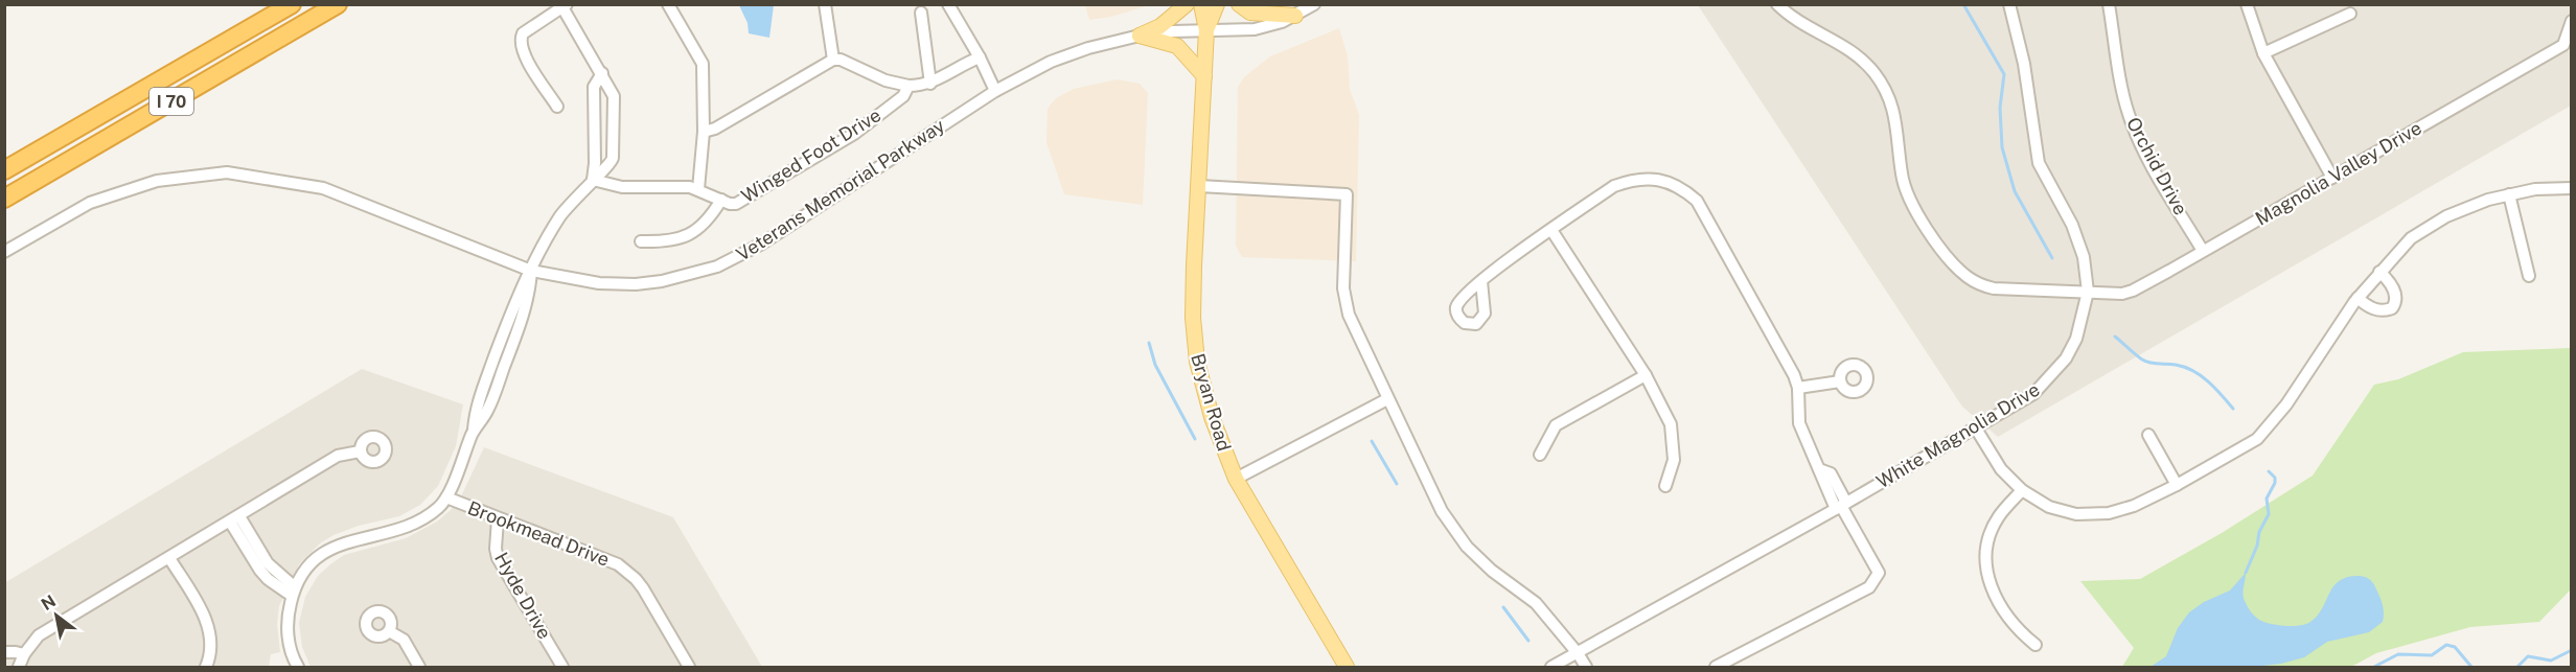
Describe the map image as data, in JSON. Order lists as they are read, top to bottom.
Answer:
{
  "streets": {
    "highway": ["I 70"],
    "main road": ["Bryan Road"],
    "street": [
      "Winged Foot Drive",
      "Orchid Drive",
      "Magnolia Valley Drive",
      "Veterans Memorial Parkway",
      "White Magnolia Drive",
      "Brookmead Drive",
      "Hyde Drive"
    ]
  },
  "crossings": [
    ["Orchid Drive", "Magnolia Valley Drive"],
    ["Magnolia Valley Drive", "White Magnolia Drive"],
    ["Veterans Memorial Parkway", "Bryan Road"],
    ["Brookmead Drive", "Hyde Drive"]
  ],
  "north": "top left"
}
